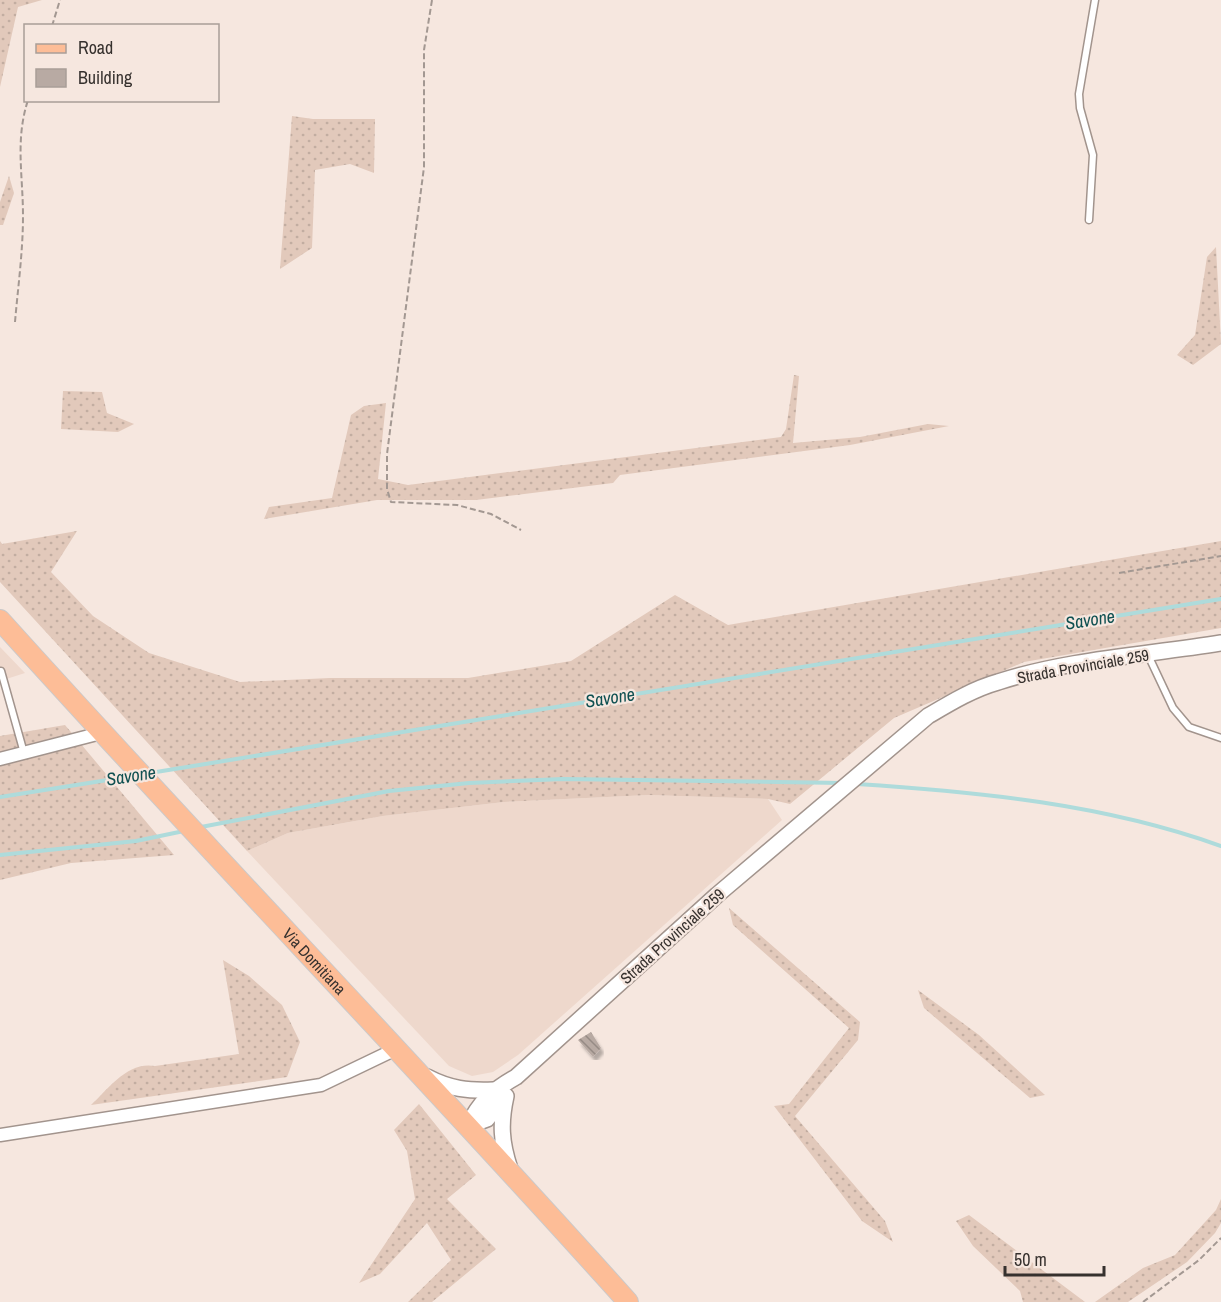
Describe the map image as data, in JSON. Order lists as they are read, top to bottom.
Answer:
{
  "streets": {
    "main road": ["Via Domitiana"],
    "street": ["Strada Provinciale 259"]
  },
  "crossings": [
    ["Strada Provinciale 259", "Via Domitiana"]
  ],
  "water": ["Savone"],
  "legend": ["Road", "Building"],
  "scale_bar": "50 m"
}
